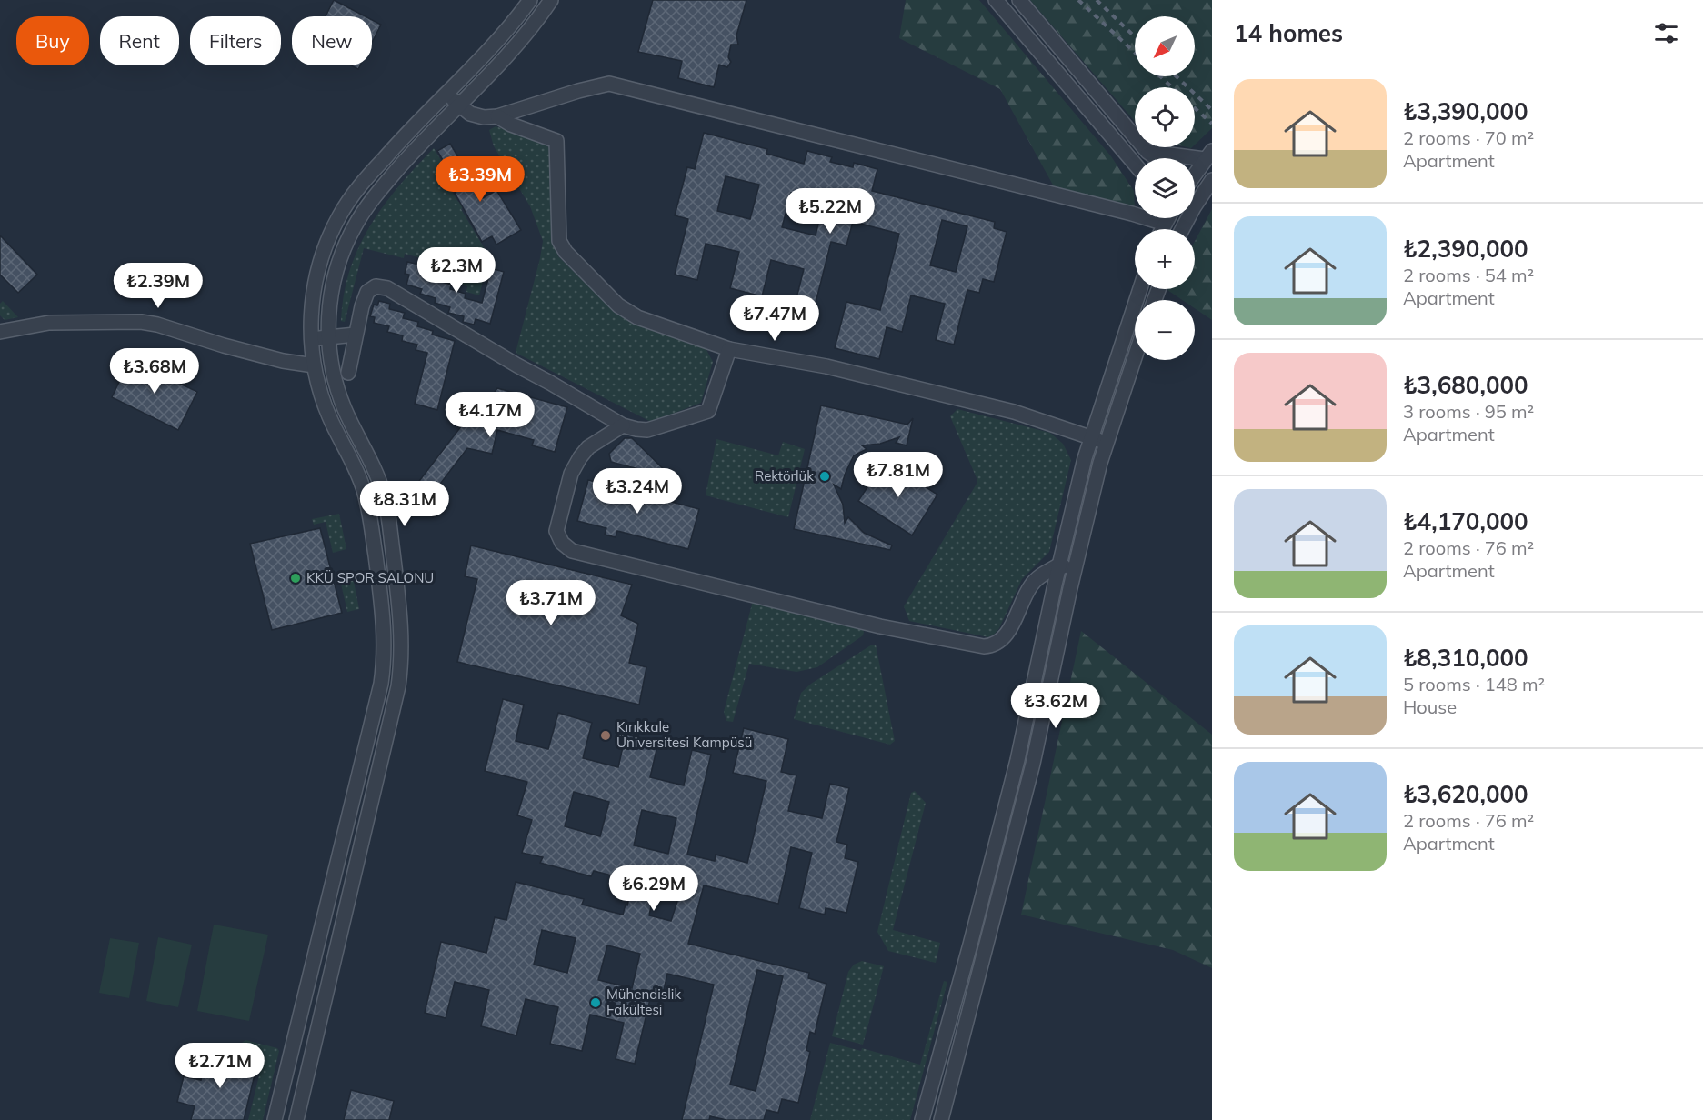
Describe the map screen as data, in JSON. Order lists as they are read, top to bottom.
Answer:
{
  "places": [
    "Rektörlük",
    "KKÜ SPOR SALONU",
    "Kırıkkale Üniversitesi Kampüsü",
    "Mühendislik Fakültesi"
  ],
  "north": "bottom left",
  "page": {
    "heading": "14 homes",
    "map_buttons": ["+", "−"],
    "chip": [
      "Buy",
      "Rent",
      "Filters",
      "New"
    ],
    "list": [
      {
        "name": "₺3,390,000",
        "note": "2 rooms · 70 m² · Apartment"
      },
      {
        "name": "₺2,390,000",
        "note": "2 rooms · 54 m² · Apartment"
      },
      {
        "name": "₺3,680,000",
        "note": "3 rooms · 95 m² · Apartment"
      },
      {
        "name": "₺4,170,000",
        "note": "2 rooms · 76 m² · Apartment"
      },
      {
        "name": "₺8,310,000",
        "note": "5 rooms · 148 m² · House"
      },
      {
        "name": "₺3,620,000",
        "note": "2 rooms · 76 m² · Apartment"
      }
    ],
    "price": [
      "₺3.39M",
      "₺5.22M",
      "₺2.3M",
      "₺2.39M",
      "₺7.47M",
      "₺3.68M",
      "₺4.17M",
      "₺7.81M",
      "₺3.24M",
      "₺8.31M",
      "₺3.71M",
      "₺3.62M",
      "₺6.29M",
      "₺2.71M"
    ]
  }
}
